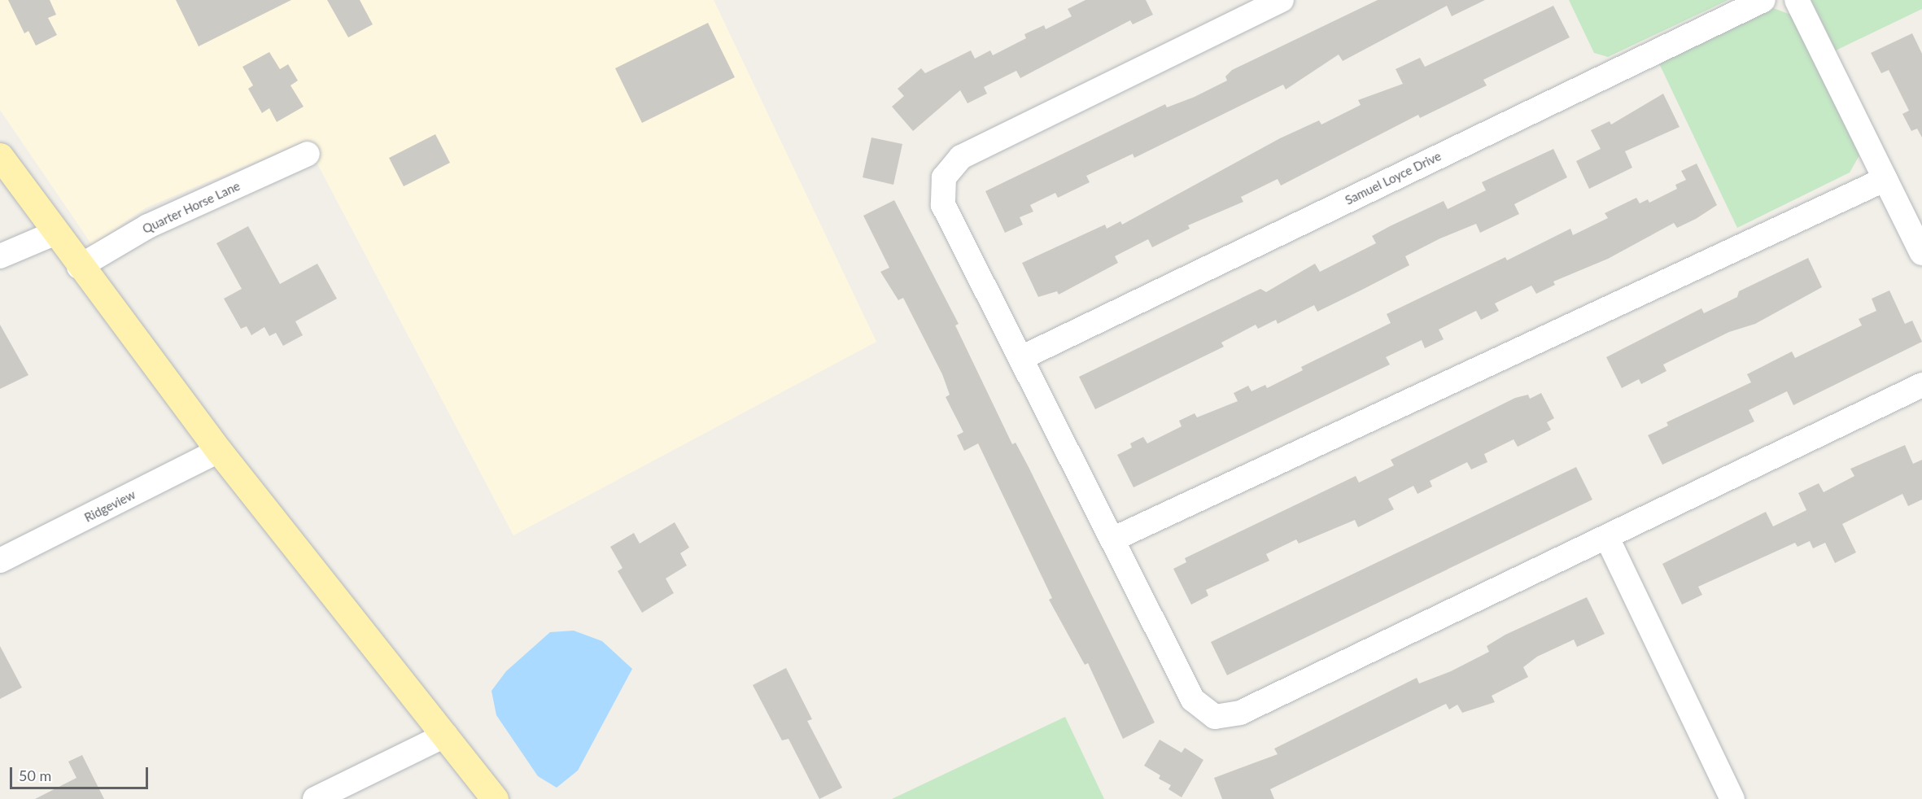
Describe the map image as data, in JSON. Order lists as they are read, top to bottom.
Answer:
{
  "streets": {
    "street": ["Samuel Loyce Drive", "Quarter Horse Lane", "Ridgeview"]
  },
  "scale_bar": "50 m"
}
